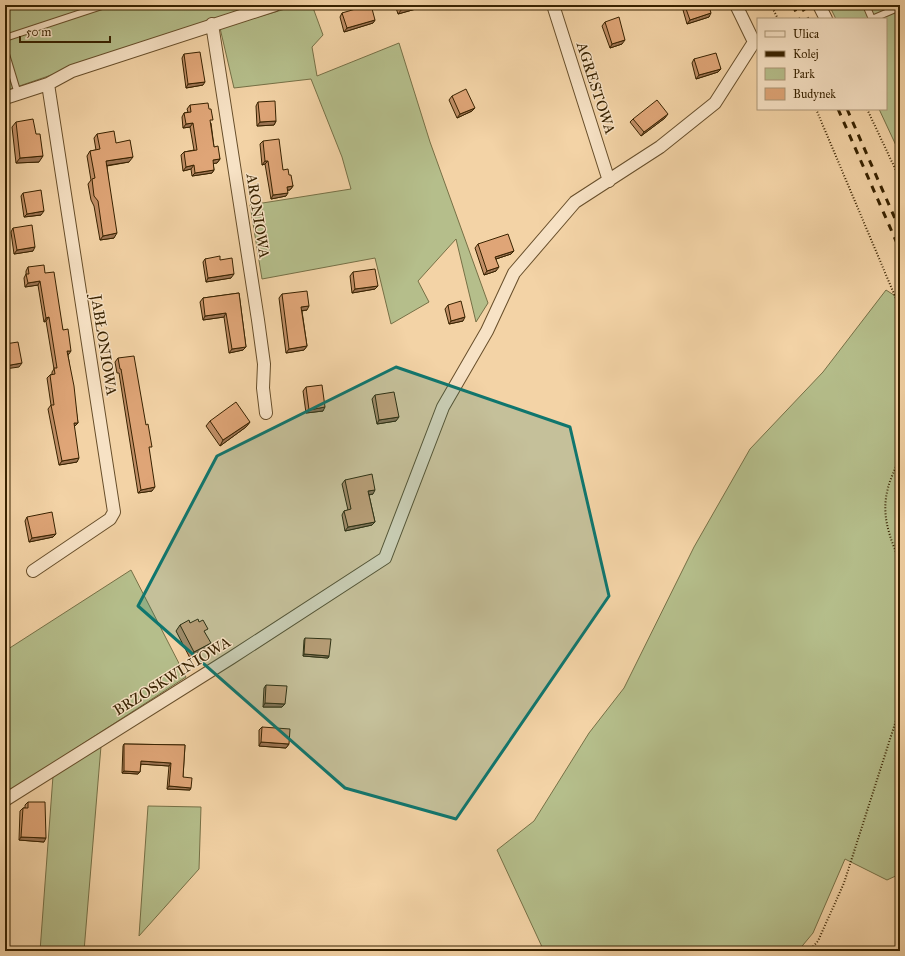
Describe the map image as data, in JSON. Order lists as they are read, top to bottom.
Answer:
{
  "streets": {
    "street": [
      "AGRESTOWA",
      "ARONIOWA",
      "JABŁONIOWA",
      "BRZOSKWINIOWA"
    ]
  },
  "crossings": [
    ["AGRESTOWA", "BRZOSKWINIOWA"]
  ],
  "legend": [
    "Ulica",
    "Kolej",
    "Park",
    "Budynek"
  ],
  "scale_bar": "50 m"
}
